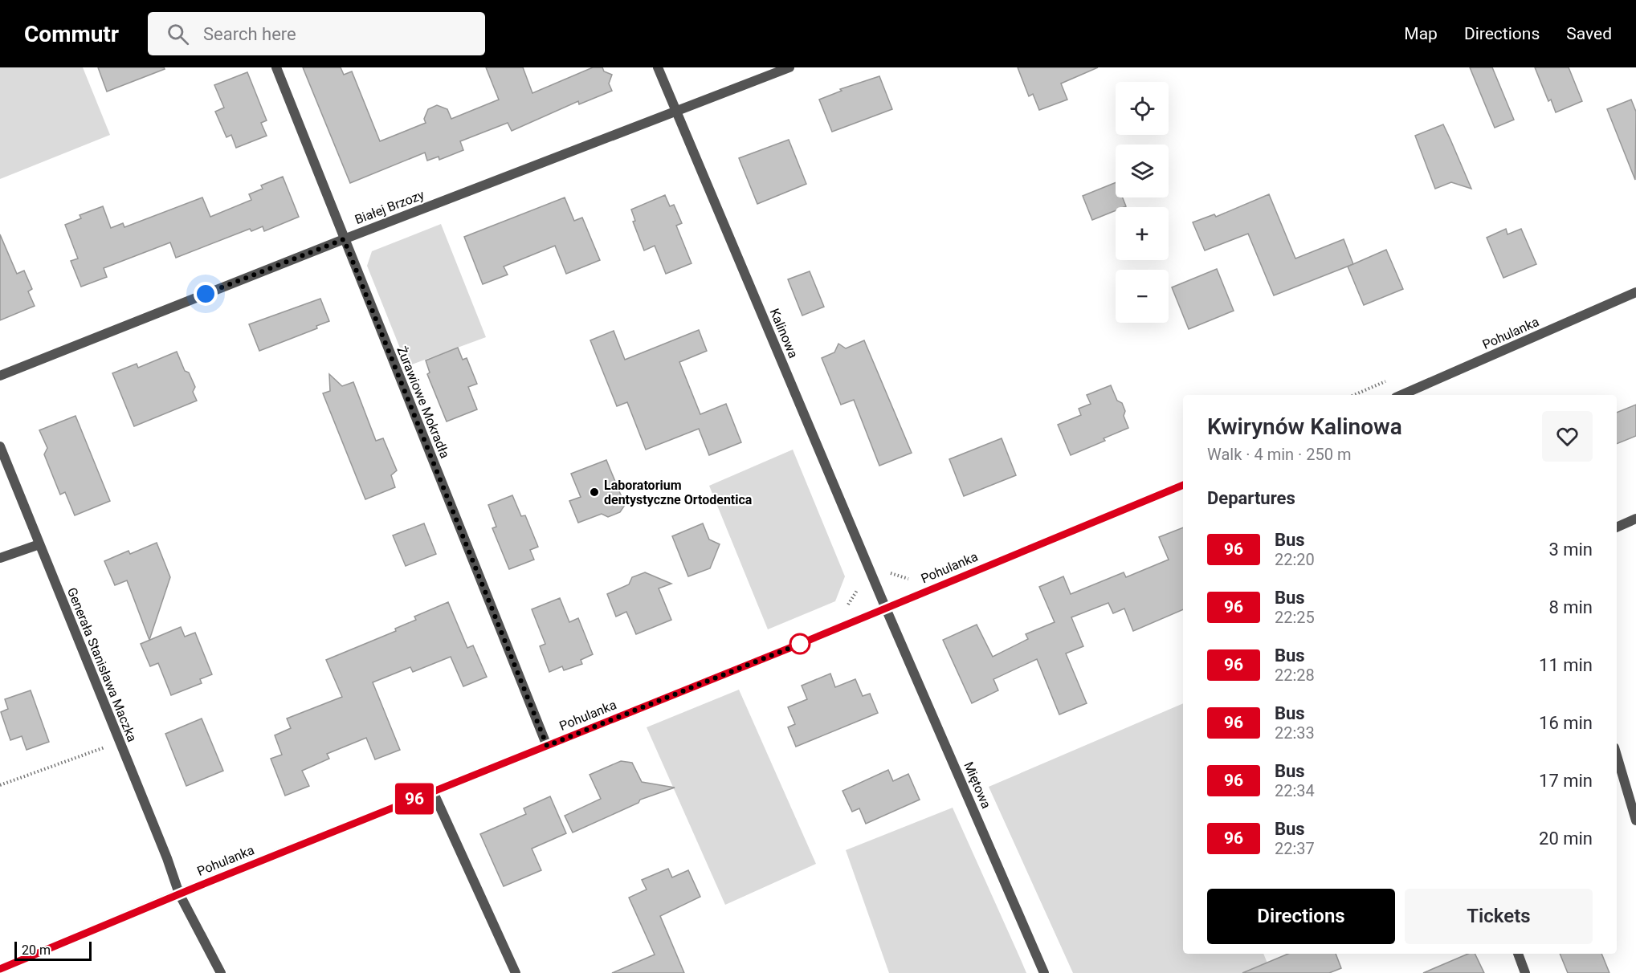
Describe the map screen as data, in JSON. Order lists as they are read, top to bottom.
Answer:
{
  "streets": {
    "street": [
      "Białej Brzozy",
      "Kalinowa",
      "Pohulanka",
      "Żurawiowe Mokradła",
      "Generała Stanisława Maczka",
      "Miętowa"
    ]
  },
  "crossings": [
    ["Białej Brzozy", "Kalinowa"],
    ["Białej Brzozy", "Żurawiowe Mokradła"],
    ["Kalinowa", "Pohulanka"],
    ["Kalinowa", "Miętowa"],
    ["Pohulanka", "Żurawiowe Mokradła"],
    ["Pohulanka", "Generała Stanisława Maczka"],
    ["Pohulanka", "Miętowa"]
  ],
  "places": ["Laboratorium dentystyczne Ortodentica"],
  "lines": ["bus line 96"],
  "scale_bar": "20 m",
  "page": {
    "header": "Commutr",
    "search": "Search here",
    "nav": ["Map", "Directions", "Saved"],
    "on_map": "96",
    "map_buttons": ["+", "−"],
    "heading": [
      ["Kwirynów Kalinowa", "Walk · 4 min · 250 m"],
      "Departures"
    ],
    "list": [
      {
        "mark": "96",
        "name": "Bus",
        "note": "22:20",
        "value": "3 min"
      },
      {
        "mark": "96",
        "name": "Bus",
        "note": "22:25",
        "value": "8 min"
      },
      {
        "mark": "96",
        "name": "Bus",
        "note": "22:28",
        "value": "11 min"
      },
      {
        "mark": "96",
        "name": "Bus",
        "note": "22:33",
        "value": "16 min"
      },
      {
        "mark": "96",
        "name": "Bus",
        "note": "22:34",
        "value": "17 min"
      },
      {
        "mark": "96",
        "name": "Bus",
        "note": "22:37",
        "value": "20 min"
      }
    ],
    "buttons": ["Directions", "Tickets"],
    "scale": "20 m"
  }
}
